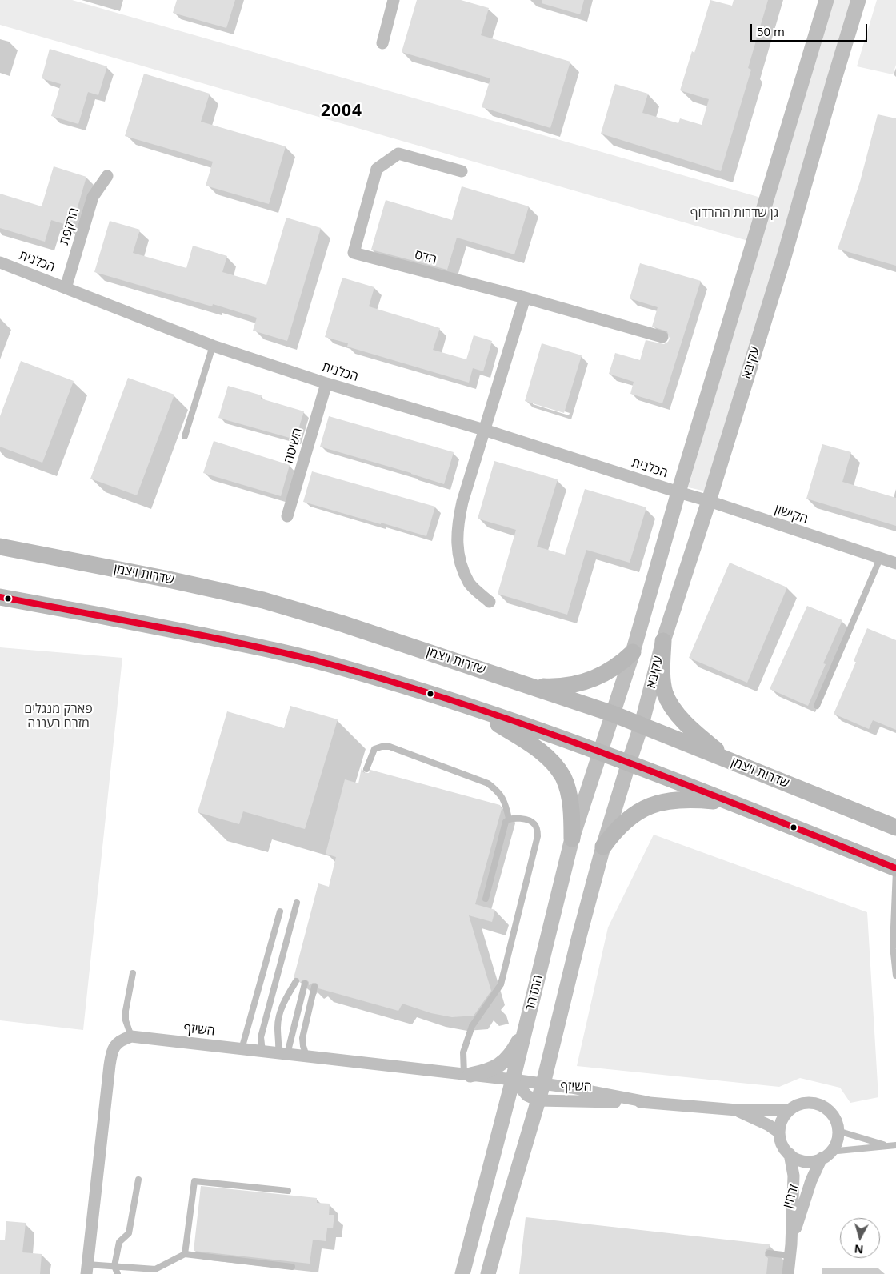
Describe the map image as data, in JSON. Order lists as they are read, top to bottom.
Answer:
{
  "streets": {
    "main road": ["שדרות ויצמן"],
    "street": [
      "הרקפת",
      "הדס",
      "הכלנית",
      "עקיבא",
      "השיטה",
      "הקישון",
      "התדהר",
      "השיזף",
      "זרחין"
    ]
  },
  "crossings": [
    ["הרקפת", "הכלנית"],
    ["הכלנית", "עקיבא"],
    ["הכלנית", "השיטה"],
    ["הכלנית", "הקישון"],
    ["עקיבא", "הקישון"],
    ["עקיבא", "שדרות ויצמן"],
    ["עקיבא", "התדהר"],
    ["שדרות ויצמן", "התדהר"],
    ["התדהר", "השיזף"],
    ["השיזף", "זרחין"]
  ],
  "districts": ["2004"],
  "parks": ["גן שדרות ההרדוף", "פארק מנגלים מזרח רעננה"],
  "scale_bar": "50 m",
  "north": "bottom"
}
